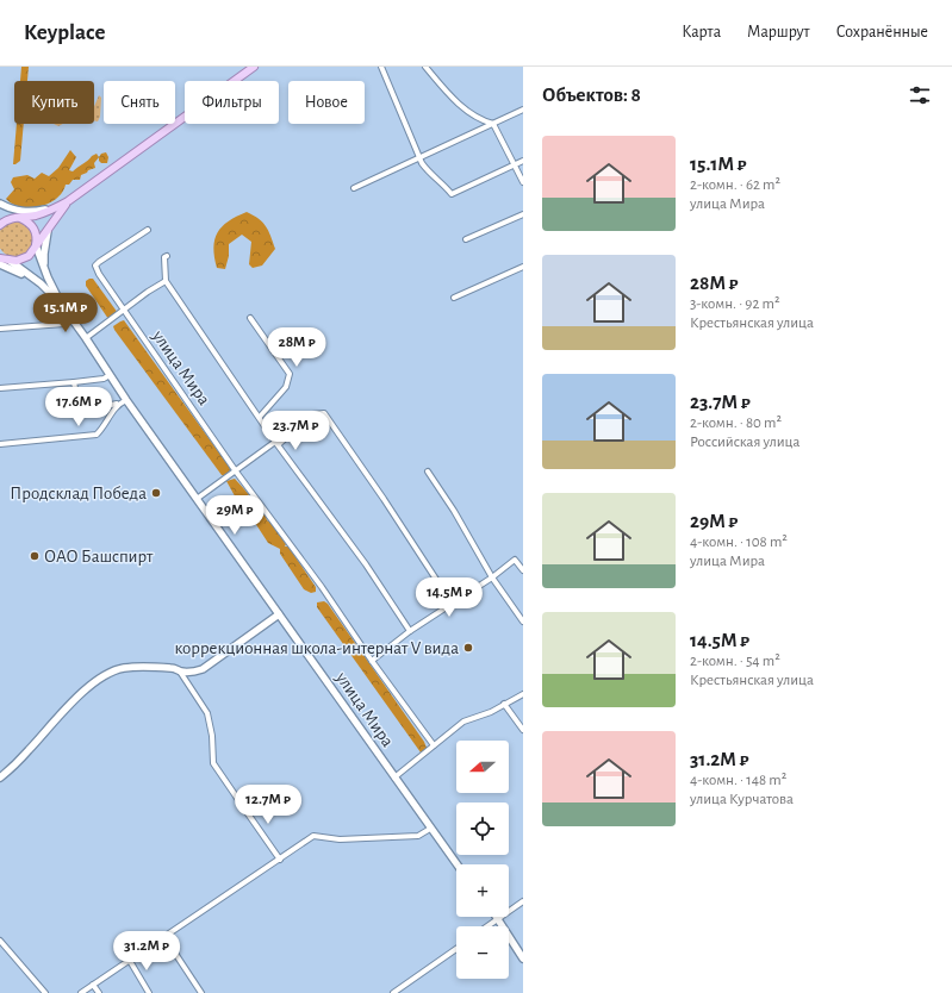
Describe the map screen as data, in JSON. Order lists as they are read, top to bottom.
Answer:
{
  "streets": {
    "main road": ["улица Мира"]
  },
  "places": ["Продсклад Победа", "ОАО Башспирт", "коррекционная школа-интернат V вида"],
  "north": "left",
  "page": {
    "header": "Keyplace",
    "nav": ["Карта", "Маршрут", "Сохранённые"],
    "heading": "Объектов: 8",
    "chip": [
      "Купить",
      "Снять",
      "Фильтры",
      "Новое"
    ],
    "list": [
      {
        "name": "15.1M ₽",
        "note": "2-комн. · 62 m² · улица Мира"
      },
      {
        "name": "28M ₽",
        "note": "3-комн. · 92 m² · Крестьянская улица"
      },
      {
        "name": "23.7M ₽",
        "note": "2-комн. · 80 m² · Российская улица"
      },
      {
        "name": "29M ₽",
        "note": "4-комн. · 108 m² · улица Мира"
      },
      {
        "name": "14.5M ₽",
        "note": "2-комн. · 54 m² · Крестьянская улица"
      },
      {
        "name": "31.2M ₽",
        "note": "4-комн. · 148 m² · улица Курчатова"
      }
    ],
    "price": [
      "15.1M ₽",
      "28M ₽",
      "17.6M ₽",
      "23.7M ₽",
      "29M ₽",
      "14.5M ₽",
      "12.7M ₽",
      "31.2M ₽"
    ],
    "map_buttons": ["+", "−"]
  }
}
